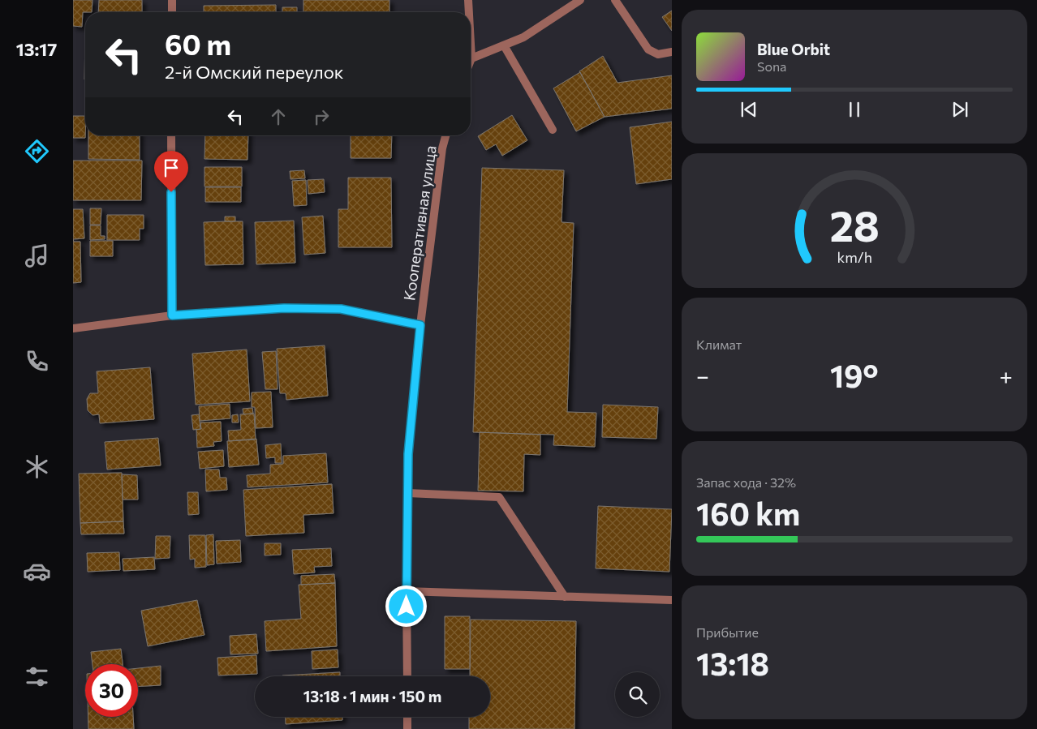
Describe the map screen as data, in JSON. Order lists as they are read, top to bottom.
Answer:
{
  "streets": {
    "street": ["Кооперативная улица"]
  },
  "page": {
    "tabs": "13:17",
    "turn": ["60 m", "2-й Омский переулок"],
    "song": ["Blue Orbit", "Sona"],
    "tile": [
      "Климат",
      ["Запас хода · 32%", "160 km"],
      ["Прибытие", "13:18"]
    ],
    "heat": ["−", "19°", "+"],
    "limit": "30",
    "trip": "13:18 · 1 мин · 150 m",
    "gauge": ["28", "km/h"]
  }
}
